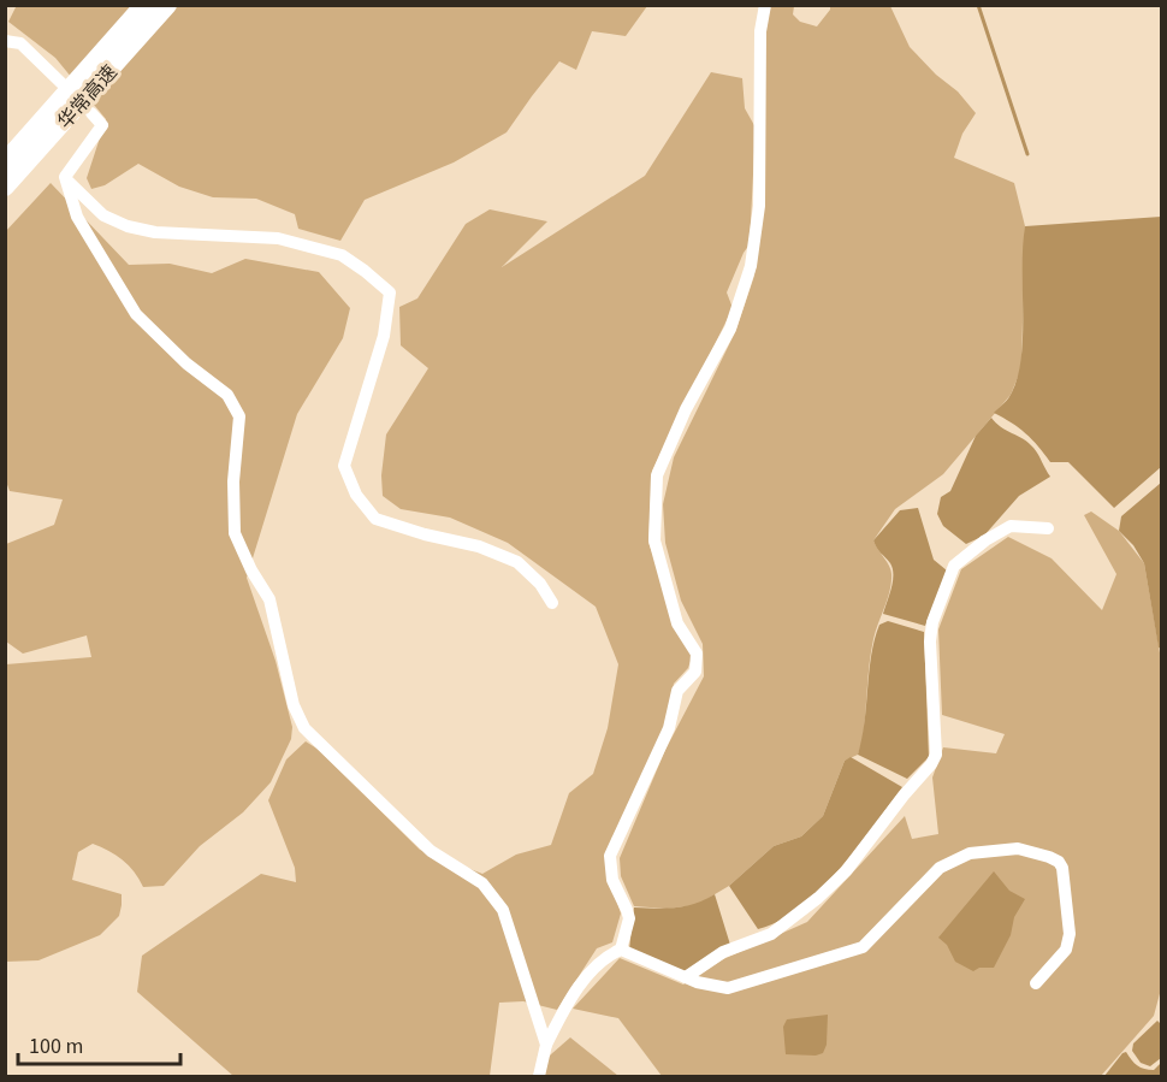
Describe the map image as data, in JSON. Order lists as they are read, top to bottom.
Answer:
{
  "streets": {
    "highway": ["华常高速"]
  },
  "scale_bar": "100 m"
}
